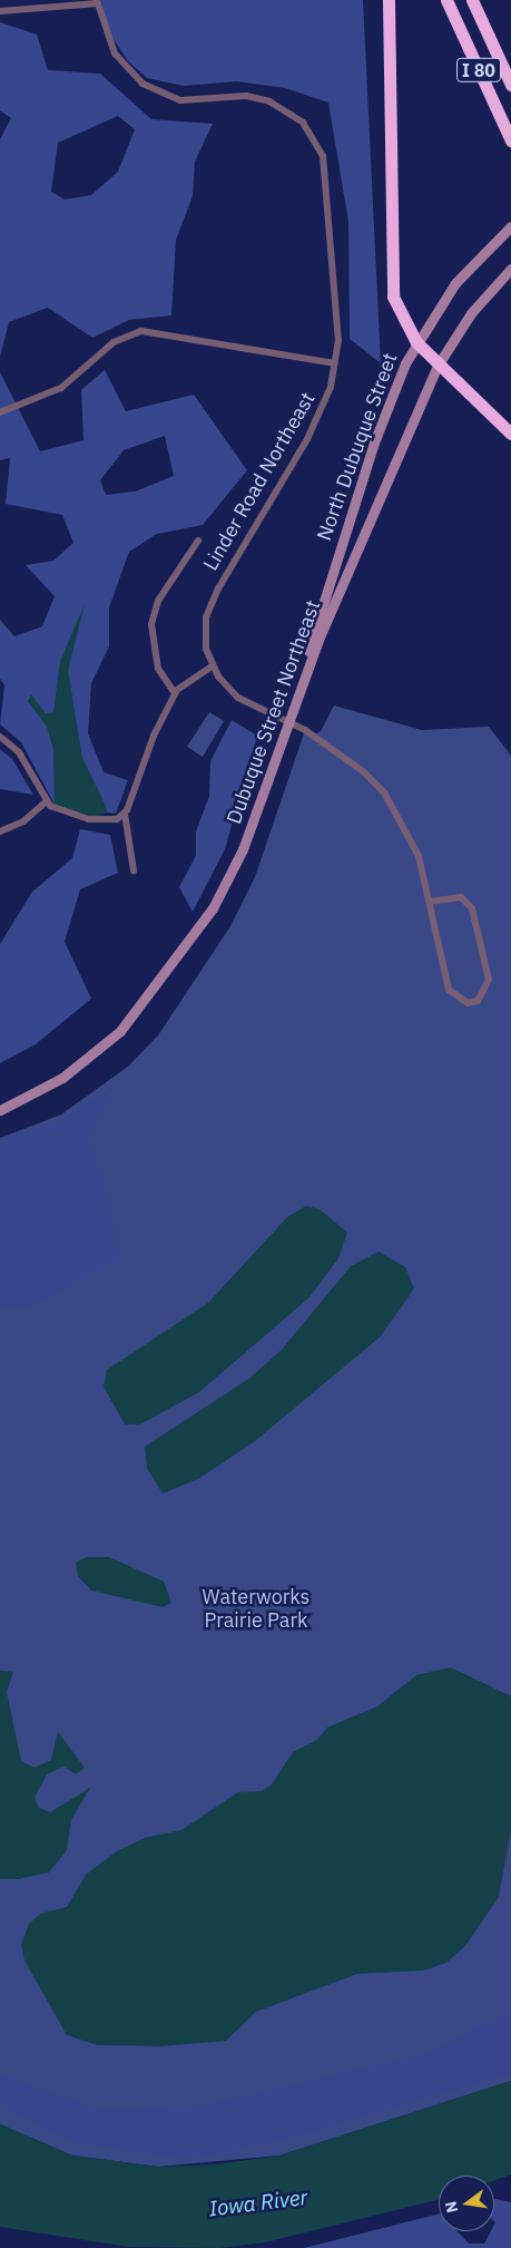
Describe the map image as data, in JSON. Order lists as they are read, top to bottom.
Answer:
{
  "streets": {
    "highway": ["I 80"],
    "main road": ["North Dubuque Street", "Dubuque Street Northeast"],
    "street": ["Linder Road Northeast"]
  },
  "crossings": [
    ["North Dubuque Street", "Dubuque Street Northeast"],
    ["Linder Road Northeast", "Dubuque Street Northeast"]
  ],
  "water": ["Iowa River"],
  "parks": ["Waterworks Prairie Park"],
  "north": "left"
}
